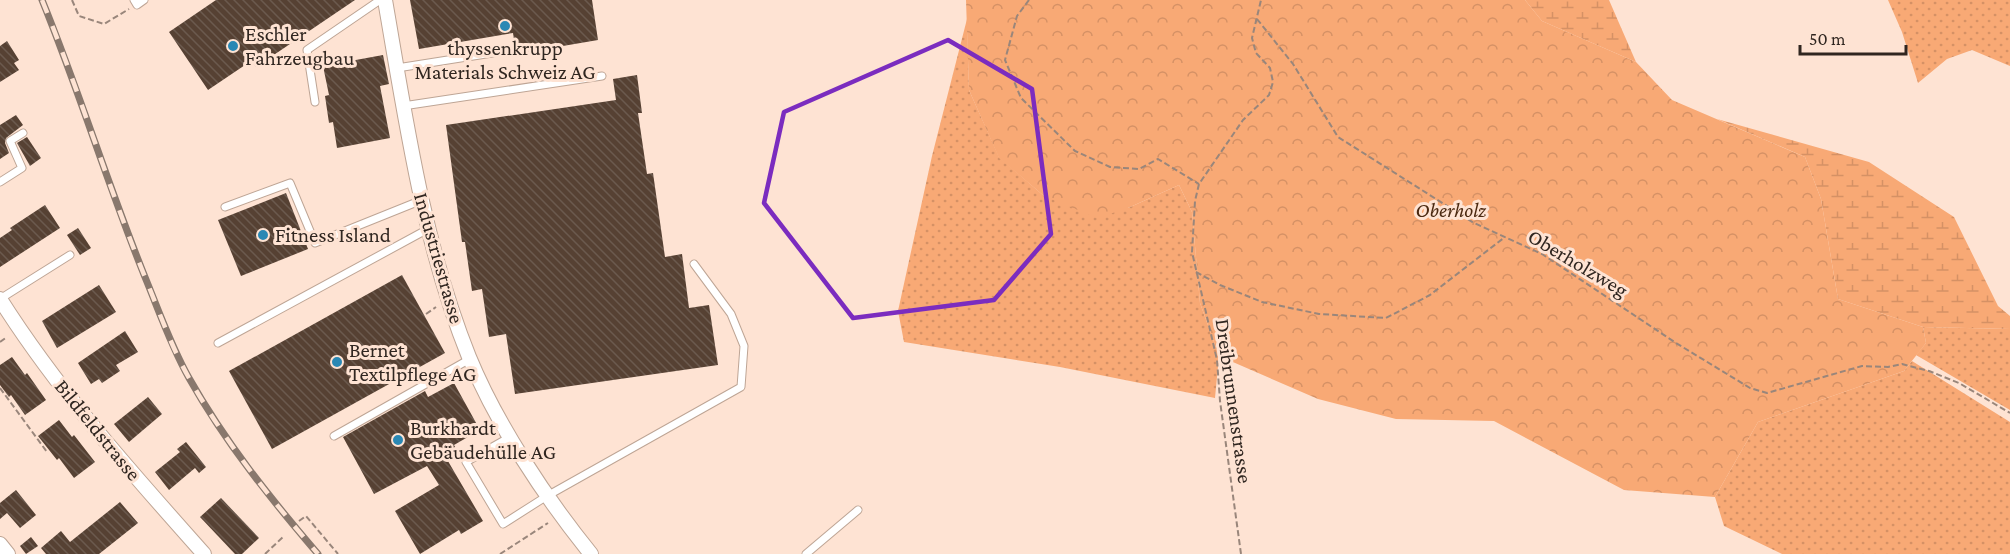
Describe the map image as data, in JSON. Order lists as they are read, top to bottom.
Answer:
{
  "streets": {
    "street": ["Industriestrasse", "Bildfeldstrasse"],
    "path": ["Oberholzweg", "Dreibrunnenstrasse"]
  },
  "crossings": [
    ["Oberholzweg", "Dreibrunnenstrasse"]
  ],
  "parks": ["Oberholz"],
  "places": [
    "thyssenkrupp Materials Schweiz AG",
    "Eschler Fahrzeugbau",
    "Fitness Island",
    "Bernet Textilpflege AG",
    "Burkhardt Gebäudehülle AG"
  ],
  "scale_bar": "50 m"
}
